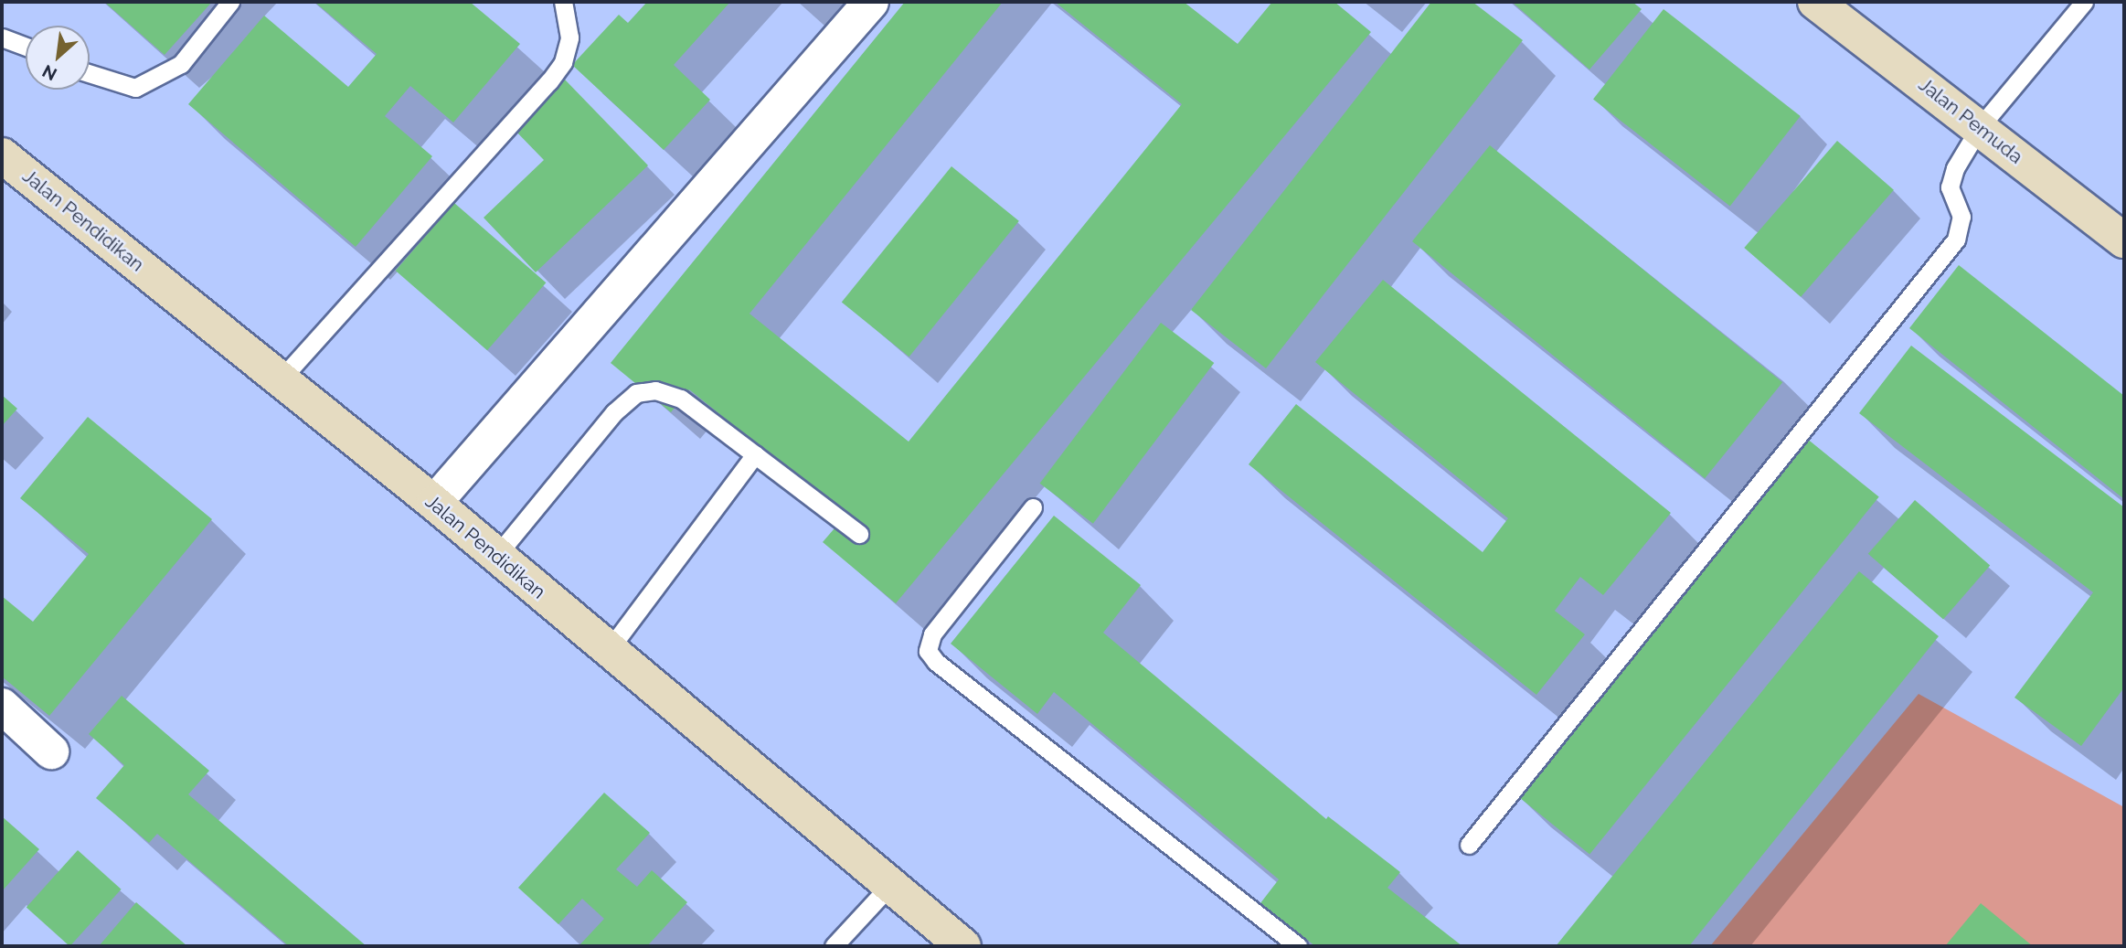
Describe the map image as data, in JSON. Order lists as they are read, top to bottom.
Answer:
{
  "streets": {
    "main road": ["Jalan Pemuda", "Jalan Pendidikan"]
  },
  "north": "bottom left"
}
